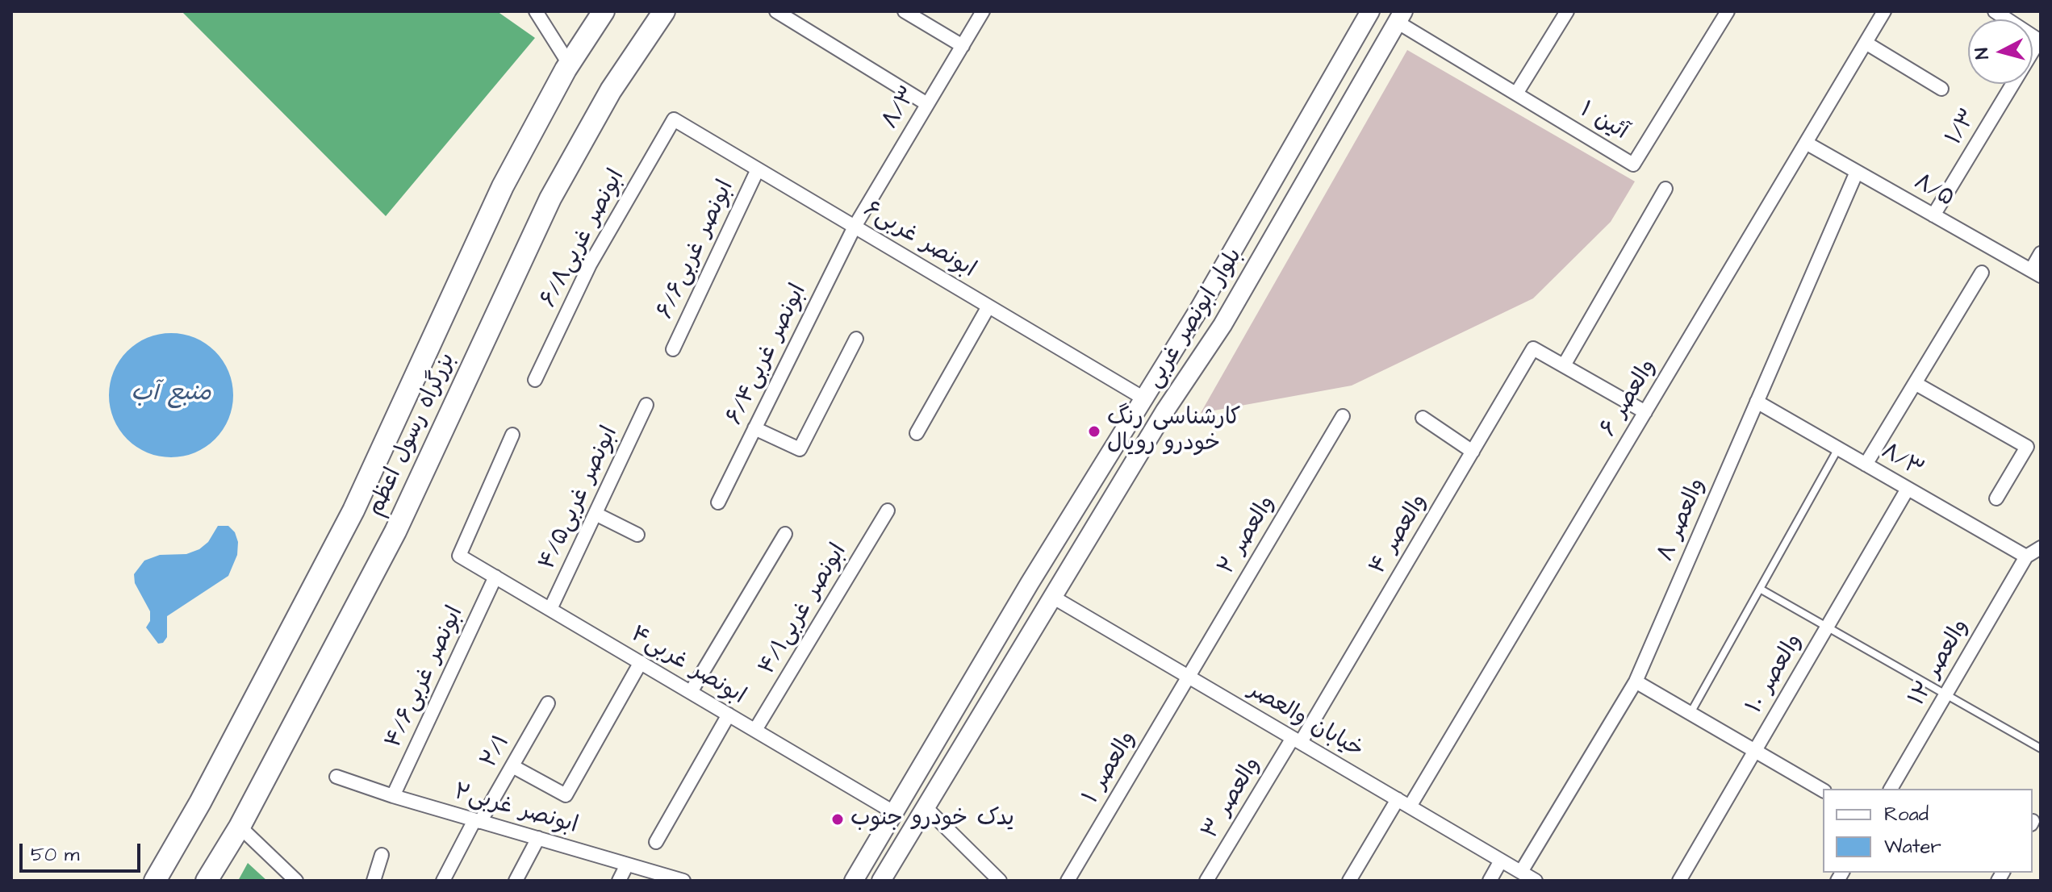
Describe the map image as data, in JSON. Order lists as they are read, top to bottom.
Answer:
{
  "streets": {
    "highway": ["بزرگراه رسول اعظم"],
    "main road": ["بلوار ابونصر غربی"],
    "street": [
      "۸/۳",
      "آئین ۱",
      "۱/۳",
      "۸/۵",
      "۶/۸ابونصر غربی",
      "۶ابونصر غربی",
      "۶/۶ابونصر غربی",
      "۶/۴ابونصر غربی",
      "والعصر ۶",
      "۴/۵ابونصر غربی",
      "والعصر ۸",
      "والعصر ۴",
      "والعصر ۲",
      "۴/۱ابونصر غربی",
      "والعصر ۱۲",
      "۴ابونصر غربی",
      "والعصر ۱۰",
      "۴/۶ابونصر غربی",
      "خیابان والعصر",
      "۲/۱",
      "والعصر ۱",
      "والعصر ۳",
      "۲ابونصر غربی"
    ]
  },
  "crossings": [
    ["۸/۳", "۶ابونصر غربی"],
    ["۸/۳", "۶/۴ابونصر غربی"],
    ["۸/۳", "والعصر ۸"],
    ["۸/۳", "والعصر ۱۲"],
    ["۸/۳", "والعصر ۱۰"],
    ["آئین ۱", "بلوار ابونصر غربی"],
    ["۱/۳", "۸/۵"],
    ["۸/۵", "والعصر ۶"],
    ["۸/۵", "والعصر ۸"],
    ["۶/۸ابونصر غربی", "۶ابونصر غربی"],
    ["۶ابونصر غربی", "۶/۶ابونصر غربی"],
    ["۶ابونصر غربی", "بلوار ابونصر غربی"],
    ["۶ابونصر غربی", "۶/۴ابونصر غربی"],
    ["بلوار ابونصر غربی", "۴ابونصر غربی"],
    ["بلوار ابونصر غربی", "خیابان والعصر"],
    ["والعصر ۶", "خیابان والعصر"],
    ["۴/۵ابونصر غربی", "۴ابونصر غربی"],
    ["والعصر ۸", "خیابان والعصر"],
    ["والعصر ۴", "خیابان والعصر"],
    ["والعصر ۴", "والعصر ۳"],
    ["والعصر ۲", "خیابان والعصر"],
    ["والعصر ۲", "والعصر ۱"],
    ["۴/۱ابونصر غربی", "۴ابونصر غربی"],
    ["۴ابونصر غربی", "۴/۶ابونصر غربی"],
    ["۴/۶ابونصر غربی", "۲ابونصر غربی"],
    ["خیابان والعصر", "والعصر ۱"],
    ["خیابان والعصر", "والعصر ۳"],
    ["۲/۱", "۲ابونصر غربی"]
  ],
  "water": ["منبع آب"],
  "places": ["کارشناسی رنگ خودرو رویال", "یدک خودرو جنوب"],
  "legend": ["Road", "Water"],
  "scale_bar": "50 m",
  "north": "left"
}
